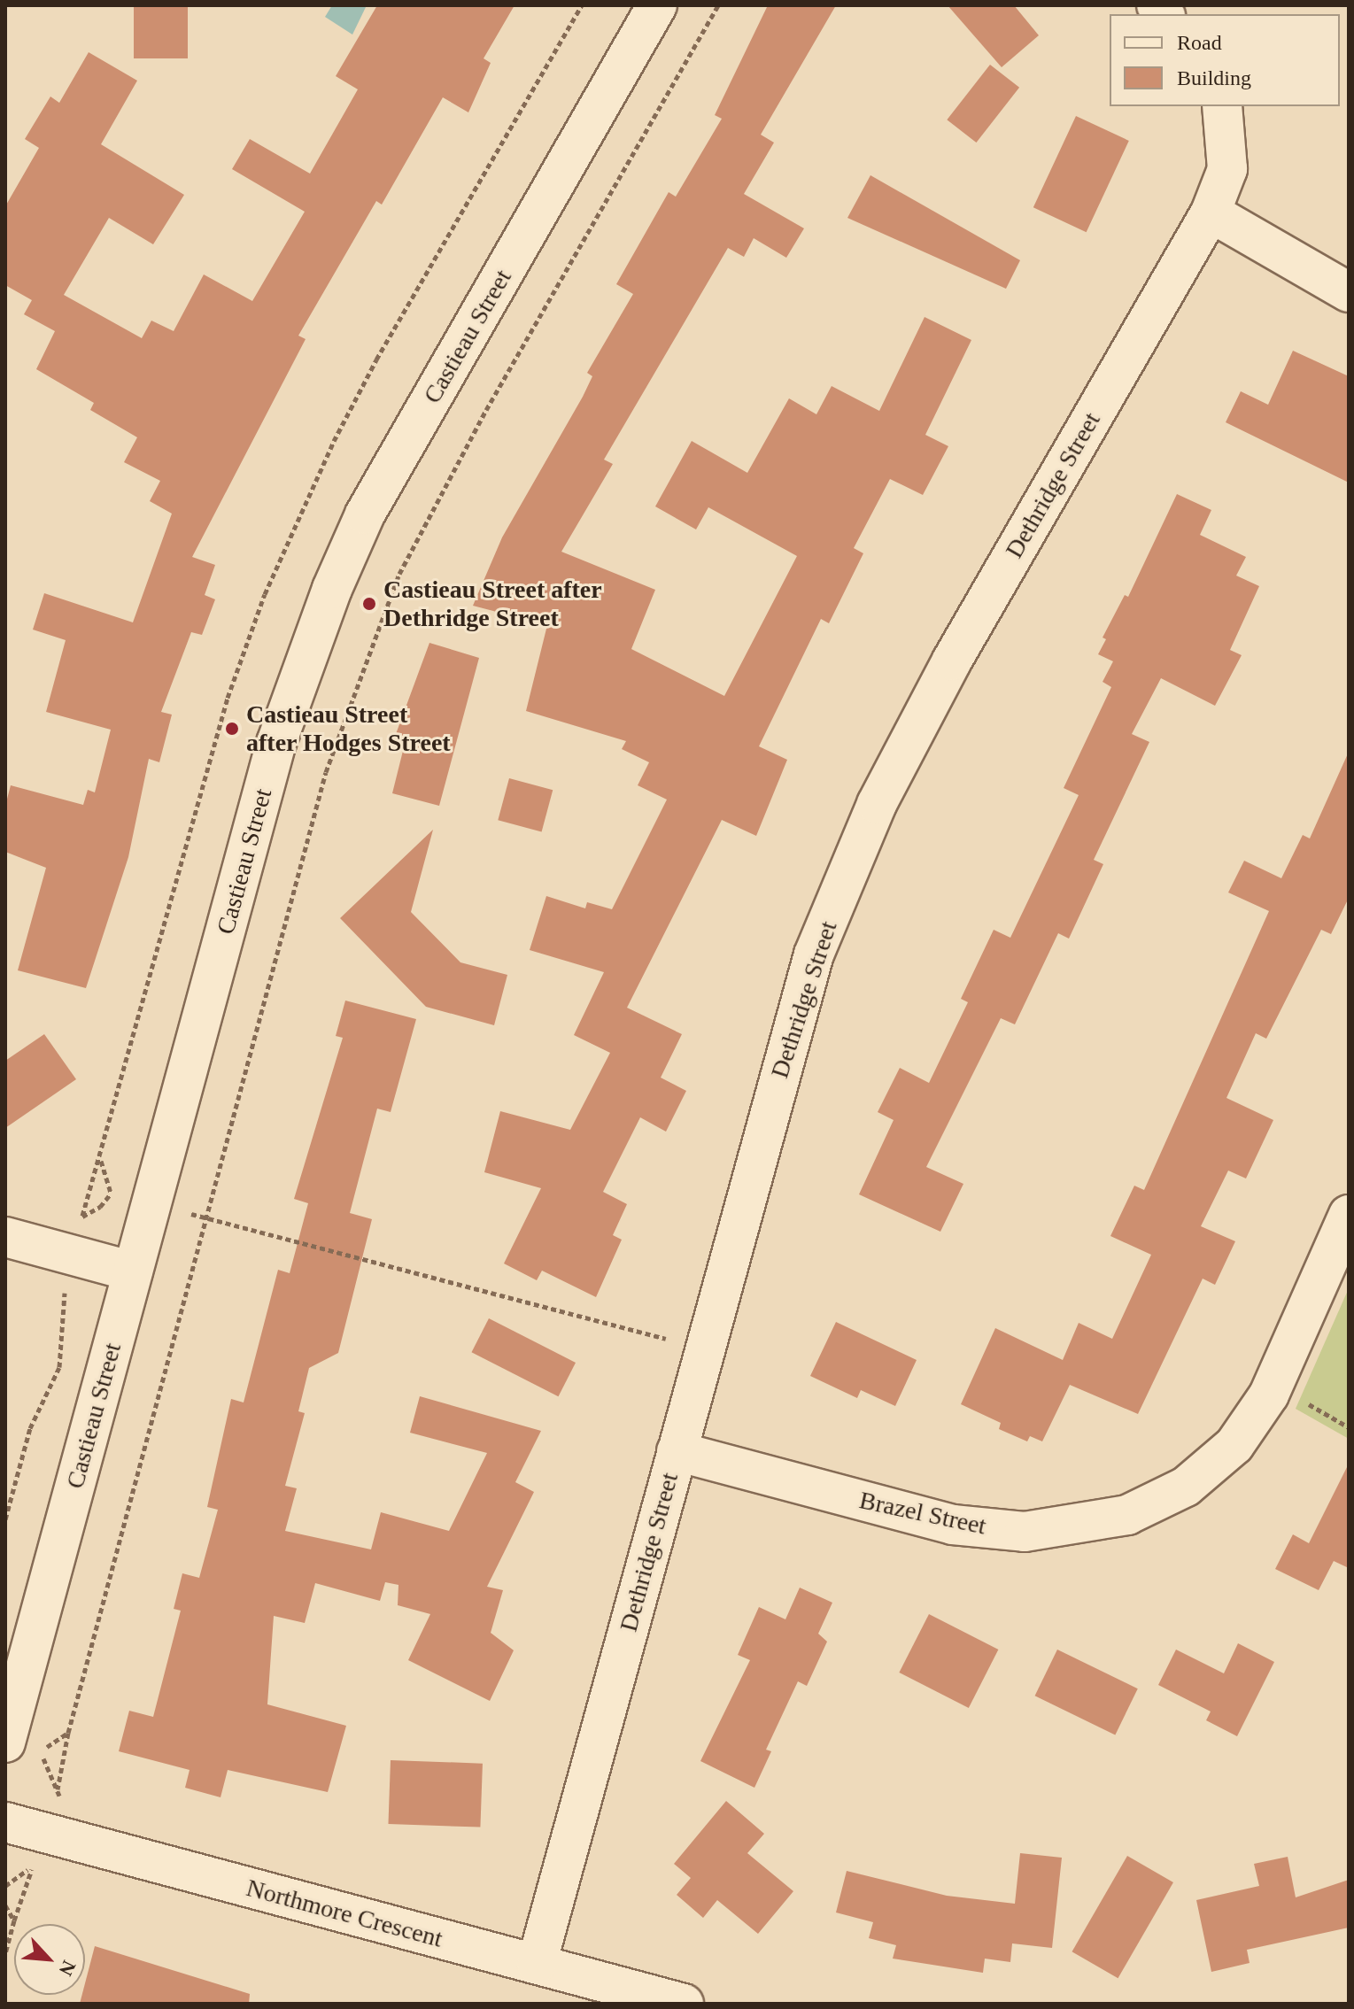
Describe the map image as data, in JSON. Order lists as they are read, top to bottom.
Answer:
{
  "streets": {
    "street": [
      "Castieau Street",
      "Dethridge Street",
      "Brazel Street",
      "Northmore Crescent"
    ]
  },
  "crossings": [
    ["Dethridge Street", "Brazel Street"],
    ["Dethridge Street", "Northmore Crescent"]
  ],
  "places": ["Castieau Street after Dethridge Street", "Castieau Street after Hodges Street"],
  "legend": ["Road", "Building"],
  "north": "bottom right"
}
